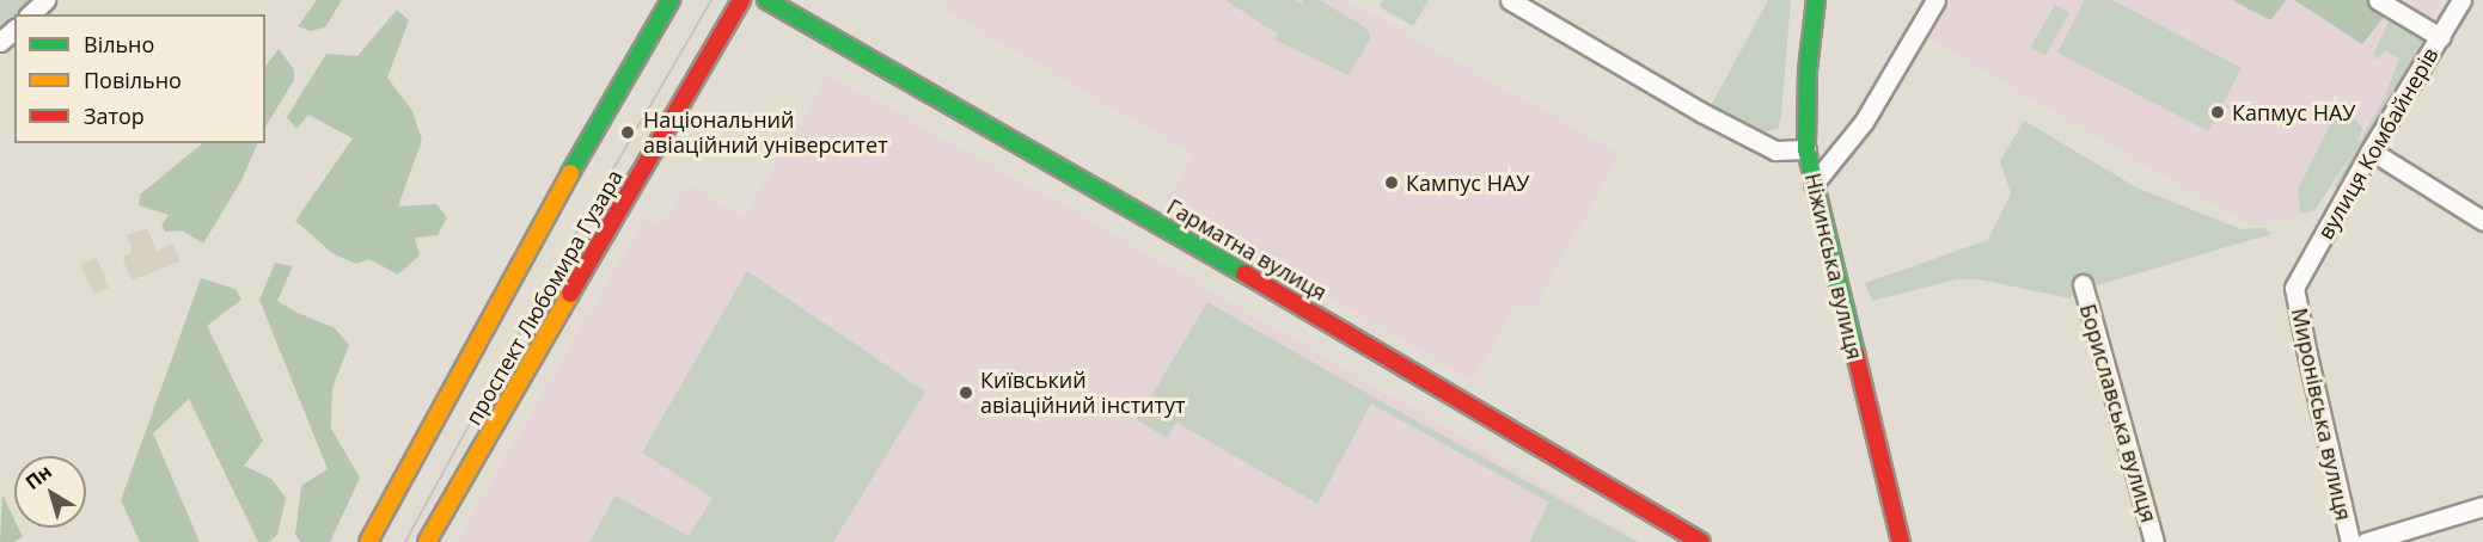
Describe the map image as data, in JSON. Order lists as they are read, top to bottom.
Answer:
{
  "streets": {
    "main road": ["Гарматна вулиця", "Ніжинська вулиця", "проспект Любомира Гузара"],
    "street": ["вулиця Комбайнерів", "Бориславська вулиця", "Миронівська вулиця"]
  },
  "crossings": [
    ["вулиця Комбайнерів", "Миронівська вулиця"]
  ],
  "places": [
    "Капмус НАУ",
    "Національний авіаційний університет",
    "Кампус НАУ",
    "Київський авіаційний інститут"
  ],
  "legend": ["Вільно", "Повільно", "Затор"],
  "north": "top left"
}
